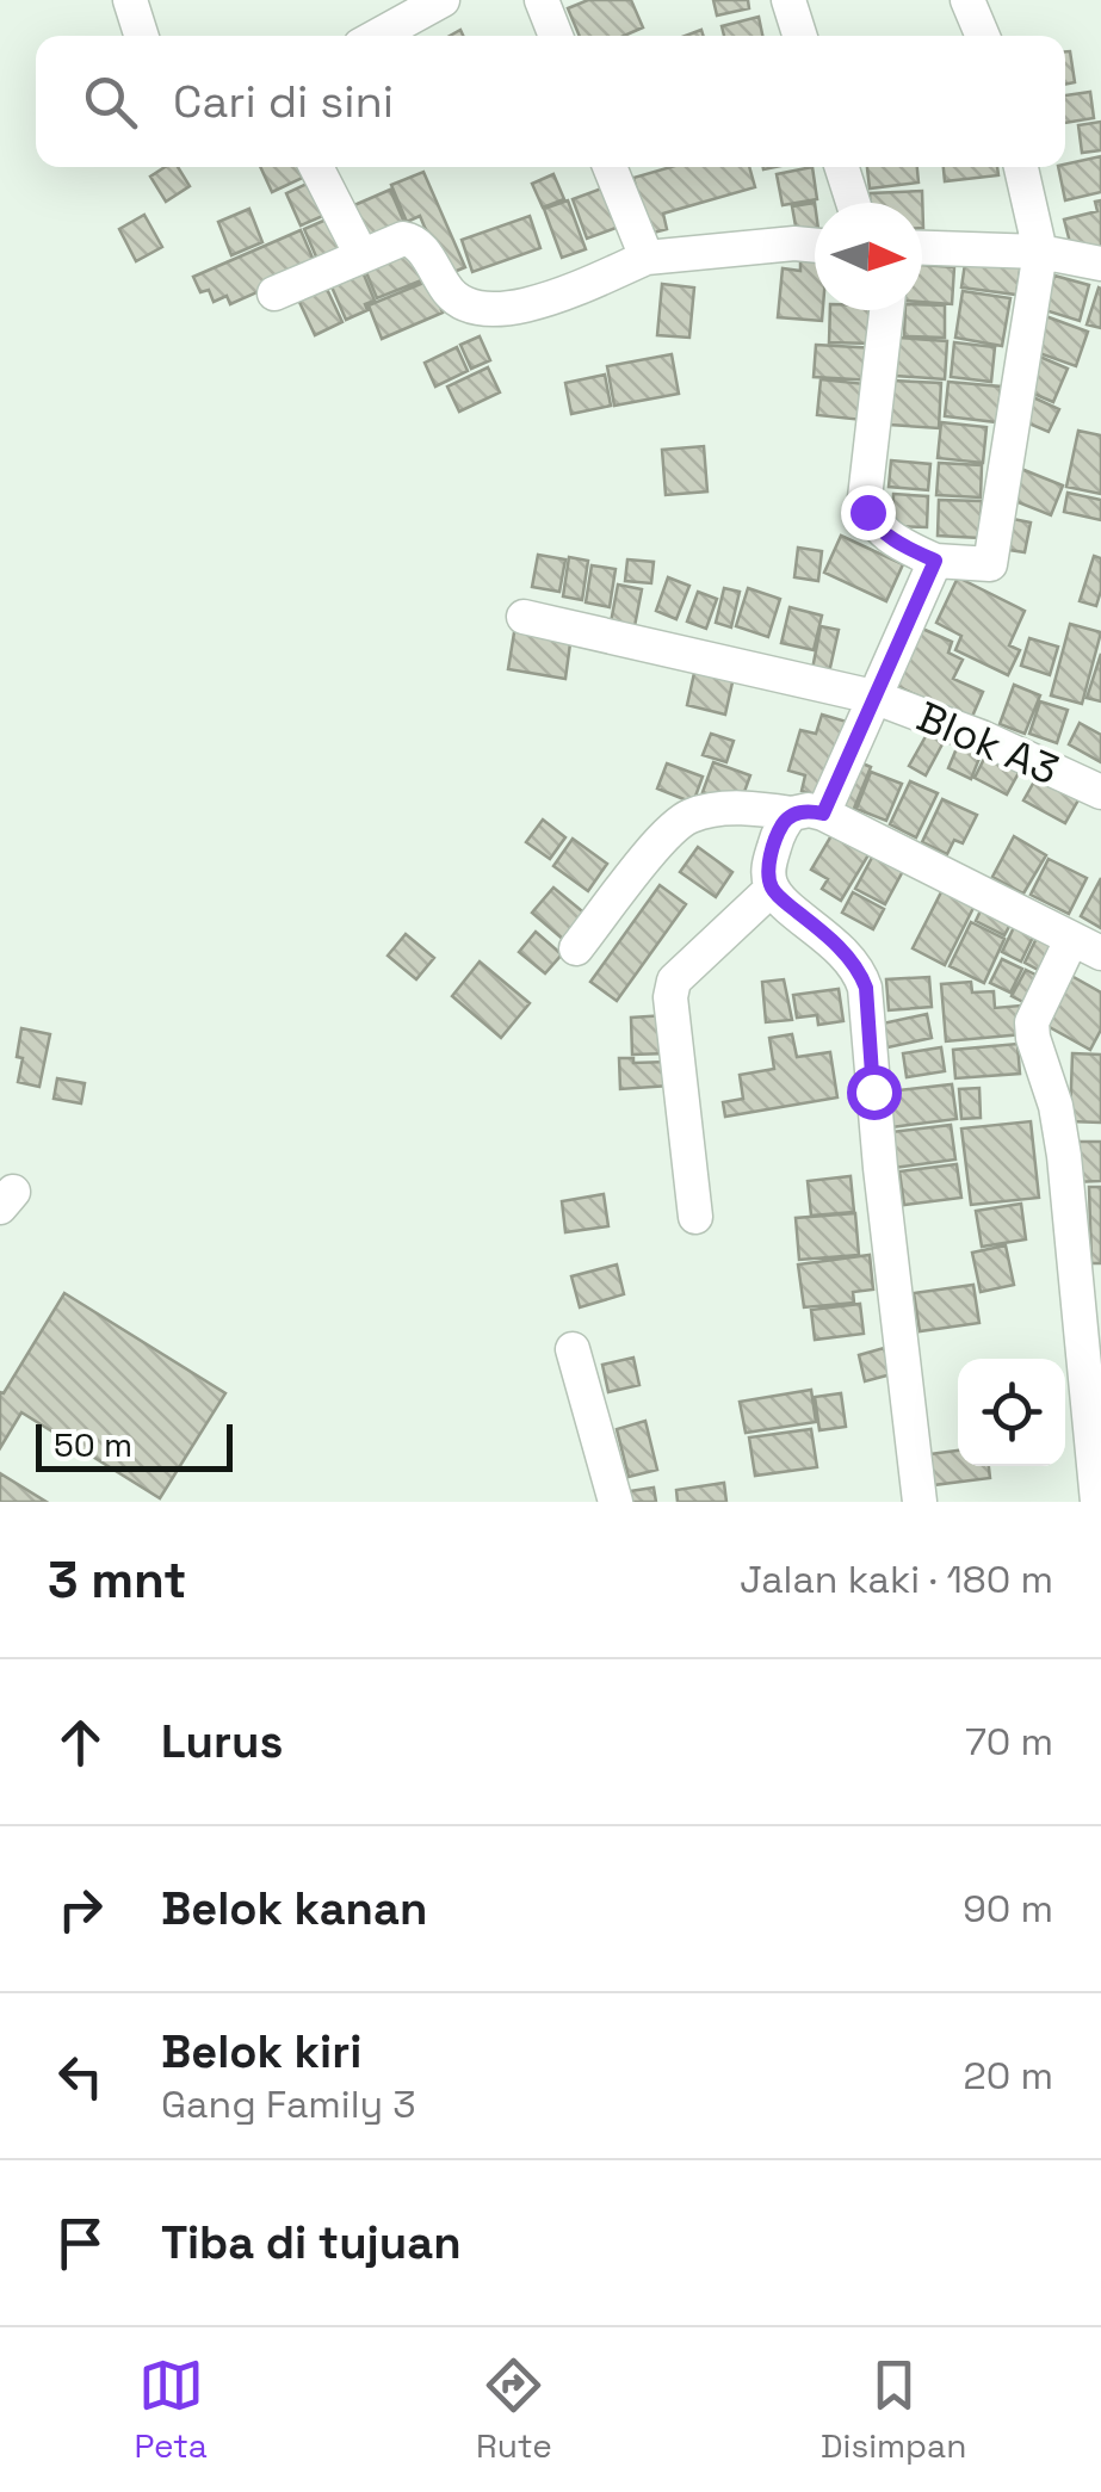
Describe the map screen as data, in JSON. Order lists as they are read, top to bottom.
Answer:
{
  "streets": {
    "street": ["Blok A3"]
  },
  "scale_bar": "50 m",
  "north": "right",
  "page": {
    "search": "Cari di sini",
    "scale": "50 m",
    "heading": ["3 mnt", "Jalan kaki · 180 m"],
    "list": [
      ["Lurus", "70 m"],
      ["Belok kanan", "90 m"],
      ["Belok kiri", "Gang Family 3", "20 m"],
      "Tiba di tujuan"
    ],
    "nav": ["Peta", "Rute", "Disimpan"]
  }
}
